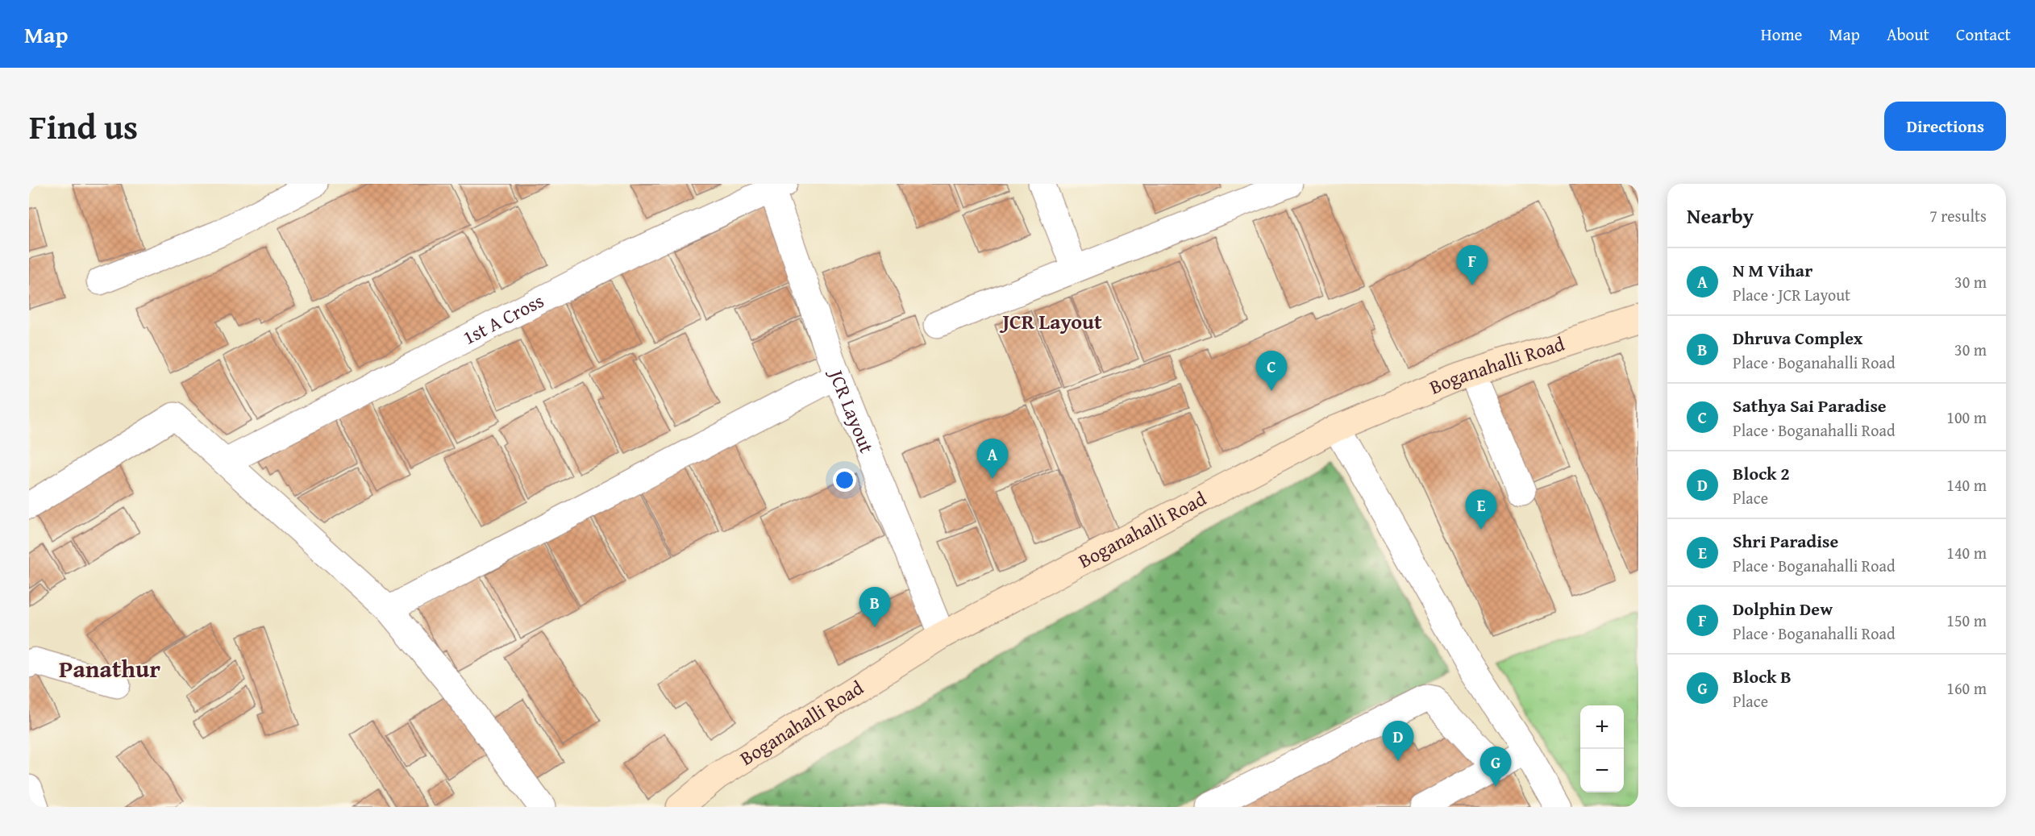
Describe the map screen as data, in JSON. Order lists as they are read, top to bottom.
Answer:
{
  "streets": {
    "street": ["1st A Cross", "Boganahalli Road", "JCR Layout"]
  },
  "crossings": [
    ["1st A Cross", "JCR Layout"],
    ["Boganahalli Road", "JCR Layout"]
  ],
  "districts": ["JCR Layout", "Panathur"],
  "page": {
    "header": "Map",
    "nav": [
      "Home",
      "Map",
      "About",
      "Contact"
    ],
    "title": "Find us",
    "buttons": "Directions",
    "heading": ["Nearby", "7 results"],
    "pins": [
      "F",
      "C",
      "A",
      "E",
      "B",
      "D",
      "G"
    ],
    "list": [
      {
        "mark": "A",
        "name": "N M Vihar",
        "note": "Place · JCR Layout",
        "value": "30 m"
      },
      {
        "mark": "B",
        "name": "Dhruva Complex",
        "note": "Place · Boganahalli Road",
        "value": "30 m"
      },
      {
        "mark": "C",
        "name": "Sathya Sai Paradise",
        "note": "Place · Boganahalli Road",
        "value": "100 m"
      },
      {
        "mark": "D",
        "name": "Block 2",
        "note": "Place",
        "value": "140 m"
      },
      {
        "mark": "E",
        "name": "Shri Paradise",
        "note": "Place · Boganahalli Road",
        "value": "140 m"
      },
      {
        "mark": "F",
        "name": "Dolphin Dew",
        "note": "Place · Boganahalli Road",
        "value": "150 m"
      },
      {
        "mark": "G",
        "name": "Block B",
        "note": "Place",
        "value": "160 m"
      }
    ],
    "map_buttons": ["+", "−"]
  }
}
